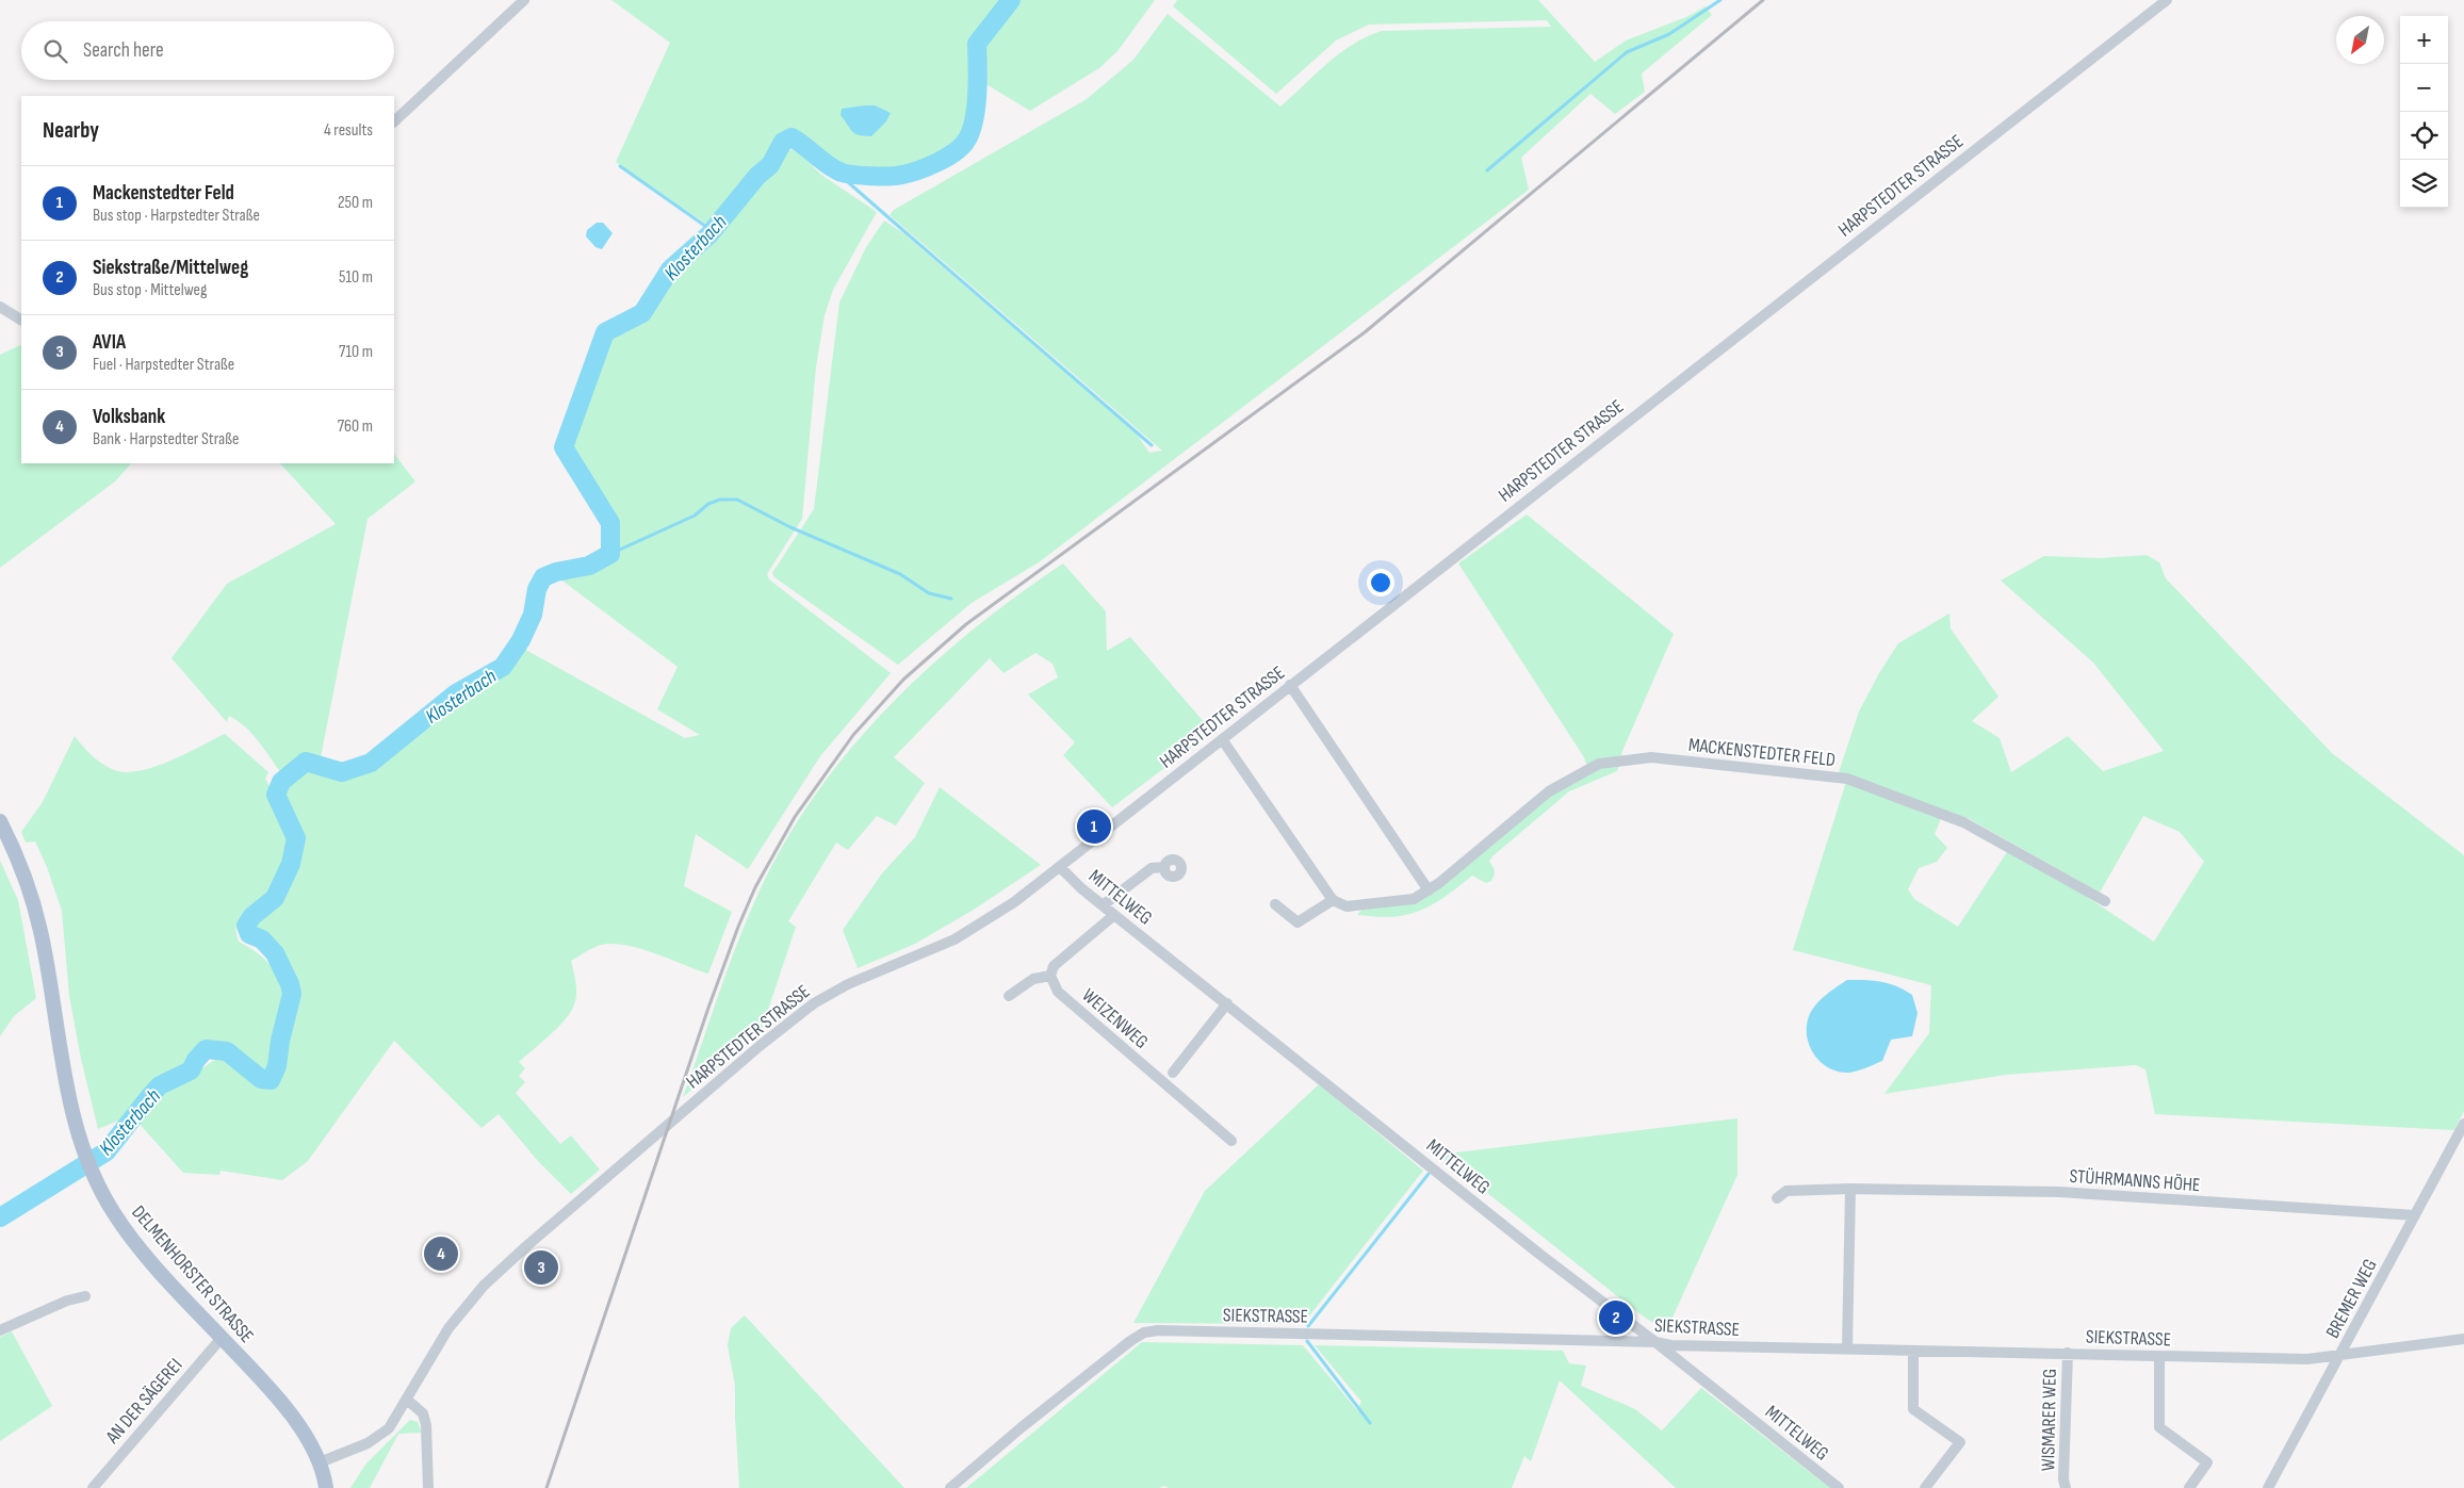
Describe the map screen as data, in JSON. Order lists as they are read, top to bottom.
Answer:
{
  "streets": {
    "main road": ["DELMENHORSTER STRASSE"],
    "street": [
      "HARPSTEDTER STRASSE",
      "MACKENSTEDTER FELD",
      "MITTELWEG",
      "WEIZENWEG",
      "STÜHRMANNS HÖHE",
      "BREMER WEG",
      "SIEKSTRASSE",
      "AN DER SÄGEREI",
      "WISMARER WEG"
    ]
  },
  "crossings": [
    ["HARPSTEDTER STRASSE", "MITTELWEG"],
    ["HARPSTEDTER STRASSE", "DELMENHORSTER STRASSE"],
    ["MITTELWEG", "SIEKSTRASSE"],
    ["STÜHRMANNS HÖHE", "BREMER WEG"],
    ["DELMENHORSTER STRASSE", "AN DER SÄGEREI"],
    ["BREMER WEG", "SIEKSTRASSE"],
    ["SIEKSTRASSE", "WISMARER WEG"]
  ],
  "water": ["Klosterbach"],
  "north": "bottom left",
  "page": {
    "map_buttons": ["+", "−"],
    "search": "Search here",
    "heading": ["Nearby", "4 results"],
    "list": [
      {
        "mark": "1",
        "name": "Mackenstedter Feld",
        "note": "Bus stop · Harpstedter Straße",
        "value": "250 m"
      },
      {
        "mark": "2",
        "name": "Siekstraße/Mittelweg",
        "note": "Bus stop · Mittelweg",
        "value": "510 m"
      },
      {
        "mark": "3",
        "name": "AVIA",
        "note": "Fuel · Harpstedter Straße",
        "value": "710 m"
      },
      {
        "mark": "4",
        "name": "Volksbank",
        "note": "Bank · Harpstedter Straße",
        "value": "760 m"
      }
    ],
    "pins": [
      "1",
      "4",
      "3",
      "2"
    ]
  }
}
